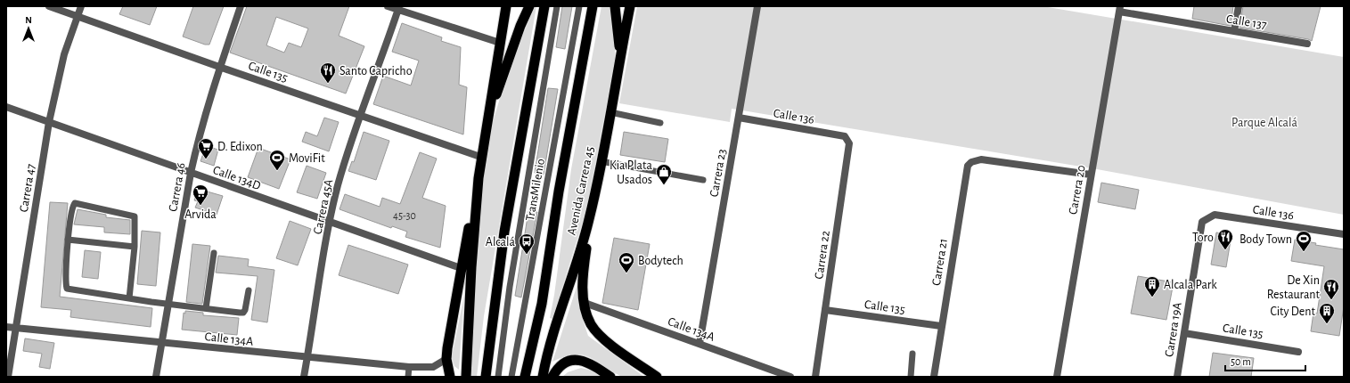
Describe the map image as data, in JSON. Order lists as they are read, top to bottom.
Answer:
{
  "streets": {
    "highway": ["Avenida Carrera 45"],
    "street": [
      "Calle 137",
      "Calle 135",
      "Calle 136",
      "Carrera 23",
      "Calle 134D",
      "Carrera 46",
      "Carrera 47",
      "Carrera 20",
      "Carrera 45A",
      "Carrera 22",
      "Carrera 21",
      "Calle 134A",
      "Carrera 19A"
    ],
    "lane": ["TransMilenio"]
  },
  "crossings": [
    ["Calle 137", "Carrera 20"],
    ["Calle 135", "Carrera 46"],
    ["Calle 135", "Carrera 47"],
    ["Calle 135", "Carrera 45A"],
    ["Calle 135", "Carrera 22"],
    ["Calle 135", "Carrera 21"],
    ["Calle 135", "Carrera 19A"],
    ["Calle 136", "Carrera 23"],
    ["Calle 136", "Carrera 22"],
    ["Calle 136", "Carrera 19A"],
    ["Carrera 23", "Calle 134A"],
    ["Calle 134D", "Carrera 46"],
    ["Calle 134D", "Carrera 47"],
    ["Calle 134D", "Carrera 45A"],
    ["Carrera 46", "Calle 134A"],
    ["Carrera 47", "Calle 134A"],
    ["Carrera 20", "Carrera 21"],
    ["Carrera 45A", "Calle 134A"]
  ],
  "parks": ["Parque Alcalá"],
  "places": {
    "restaurant": ["Santo Capricho", "Toro", "De Xin Restaurant"],
    "supermarket": ["D. Edixon", "Arvida"],
    "sports": ["MoviFit", "Body Town", "Bodytech"],
    "shop": ["Kia Plata Usados"],
    "bus stop": ["Alcalá"],
    "building": ["Alcala Park", "City Dent"]
  },
  "house_numbers": ["45-30"],
  "scale_bar": "50 m",
  "north": "top"
}
